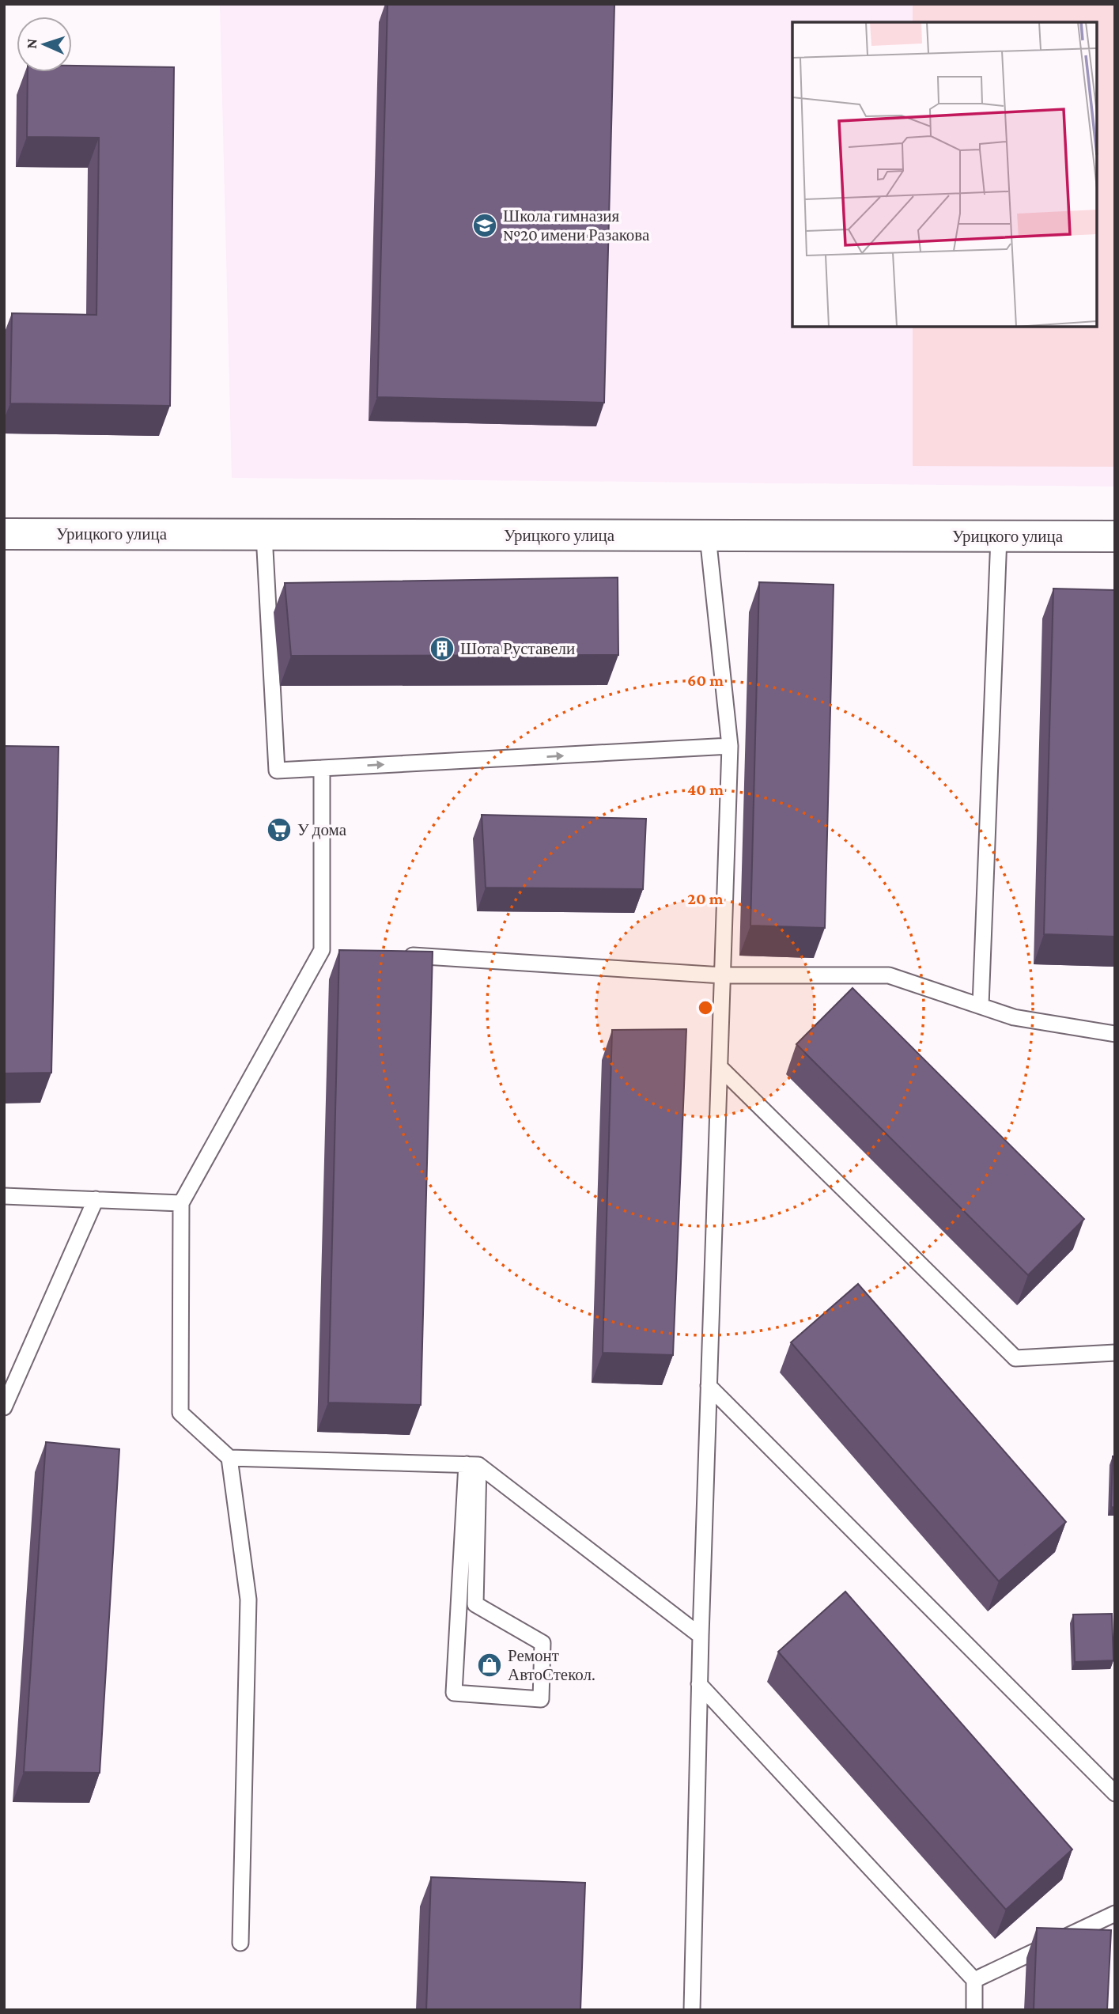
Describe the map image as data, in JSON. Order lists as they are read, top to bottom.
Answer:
{
  "streets": {
    "street": ["Урицкого улица"]
  },
  "places": {
    "school or university": ["Школа гимназия №20 имени Разакова"],
    "building": ["Шота Руставели"],
    "supermarket": ["У дома"],
    "shop": ["Ремонт АвтоСтекол."]
  },
  "north": "left",
  "rings": ["60 m", "40 m", "20 m"]
}
